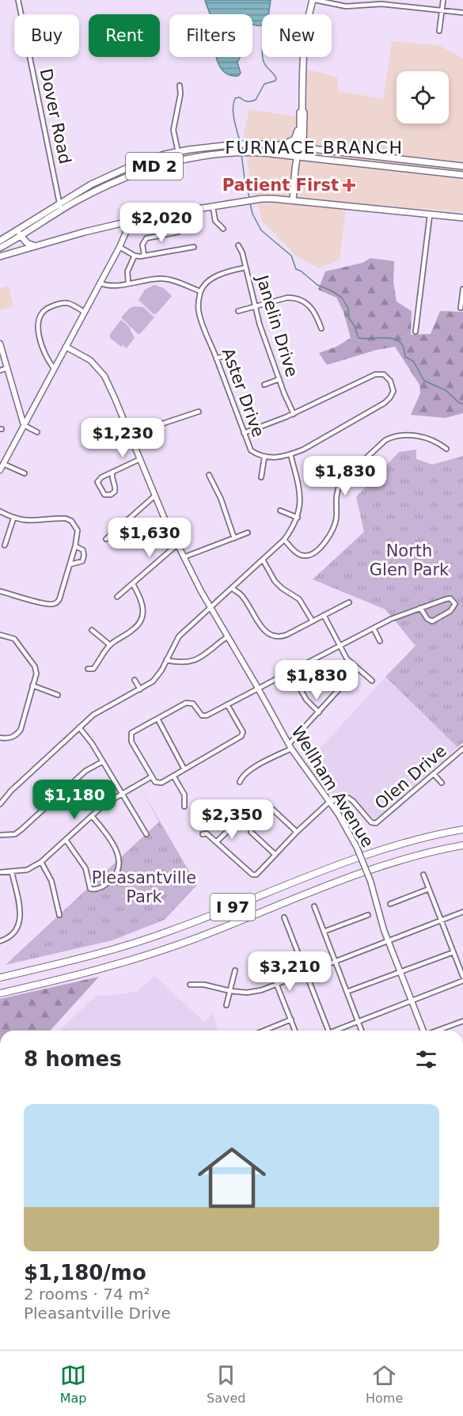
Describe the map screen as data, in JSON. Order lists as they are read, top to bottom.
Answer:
{
  "streets": {
    "highway": ["I 97"],
    "main road": ["MD 2"],
    "street": [
      "Dover Road",
      "Janelin Drive",
      "Aster Drive",
      "Olen Drive",
      "Wellham Avenue"
    ]
  },
  "crossings": [
    ["Dover Road", "MD 2"],
    ["Janelin Drive", "Aster Drive"],
    ["Olen Drive", "Wellham Avenue"]
  ],
  "districts": ["FURNACE BRANCH"],
  "parks": ["North Glen Park", "Pleasantville Park"],
  "places": {
    "health": ["Patient First"]
  },
  "page": {
    "chip": [
      "Buy",
      "Rent",
      "Filters",
      "New"
    ],
    "price": [
      "$2,020",
      "$1,230",
      "$1,830",
      "$1,630",
      "$1,830",
      "$1,180",
      "$2,350",
      "$3,210"
    ],
    "heading": "8 homes",
    "list": [
      {
        "name": "$1,180/mo",
        "note": "2 rooms · 74 m² · Pleasantville Drive"
      }
    ],
    "tabs": ["Map", "Saved", "Home"]
  }
}
